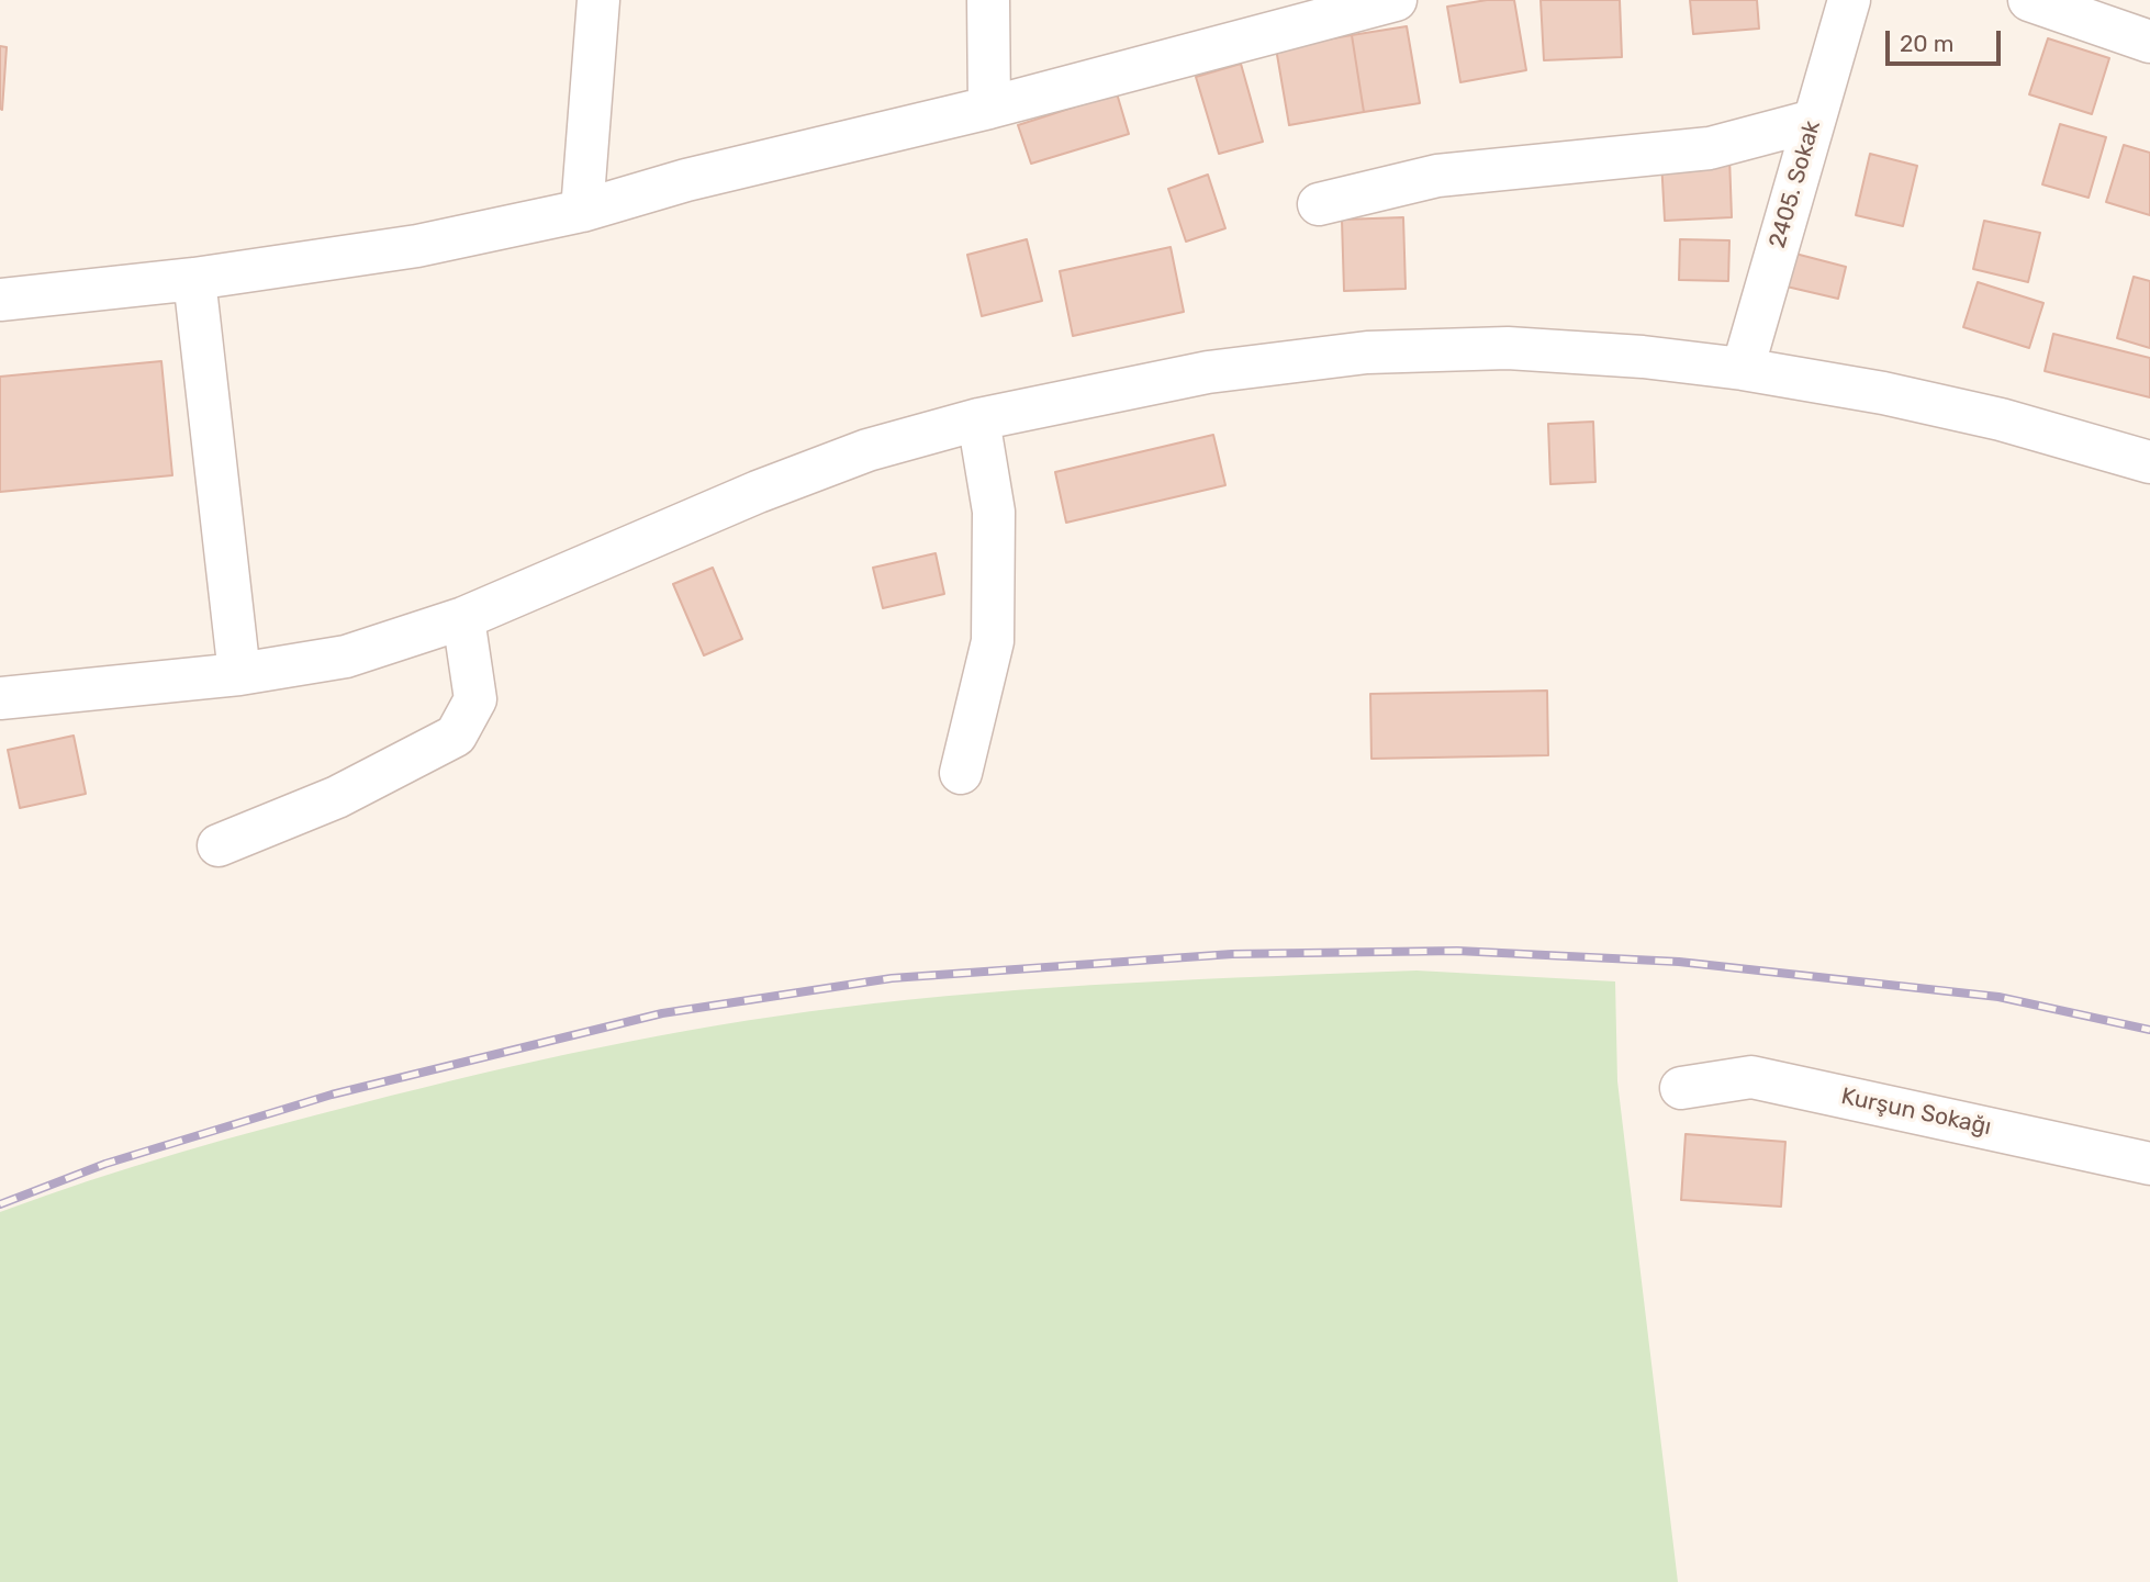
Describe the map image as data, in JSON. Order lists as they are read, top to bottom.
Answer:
{
  "streets": {
    "street": ["2405. Sokak", "Kurşun Sokağı"]
  },
  "scale_bar": "20 m"
}
